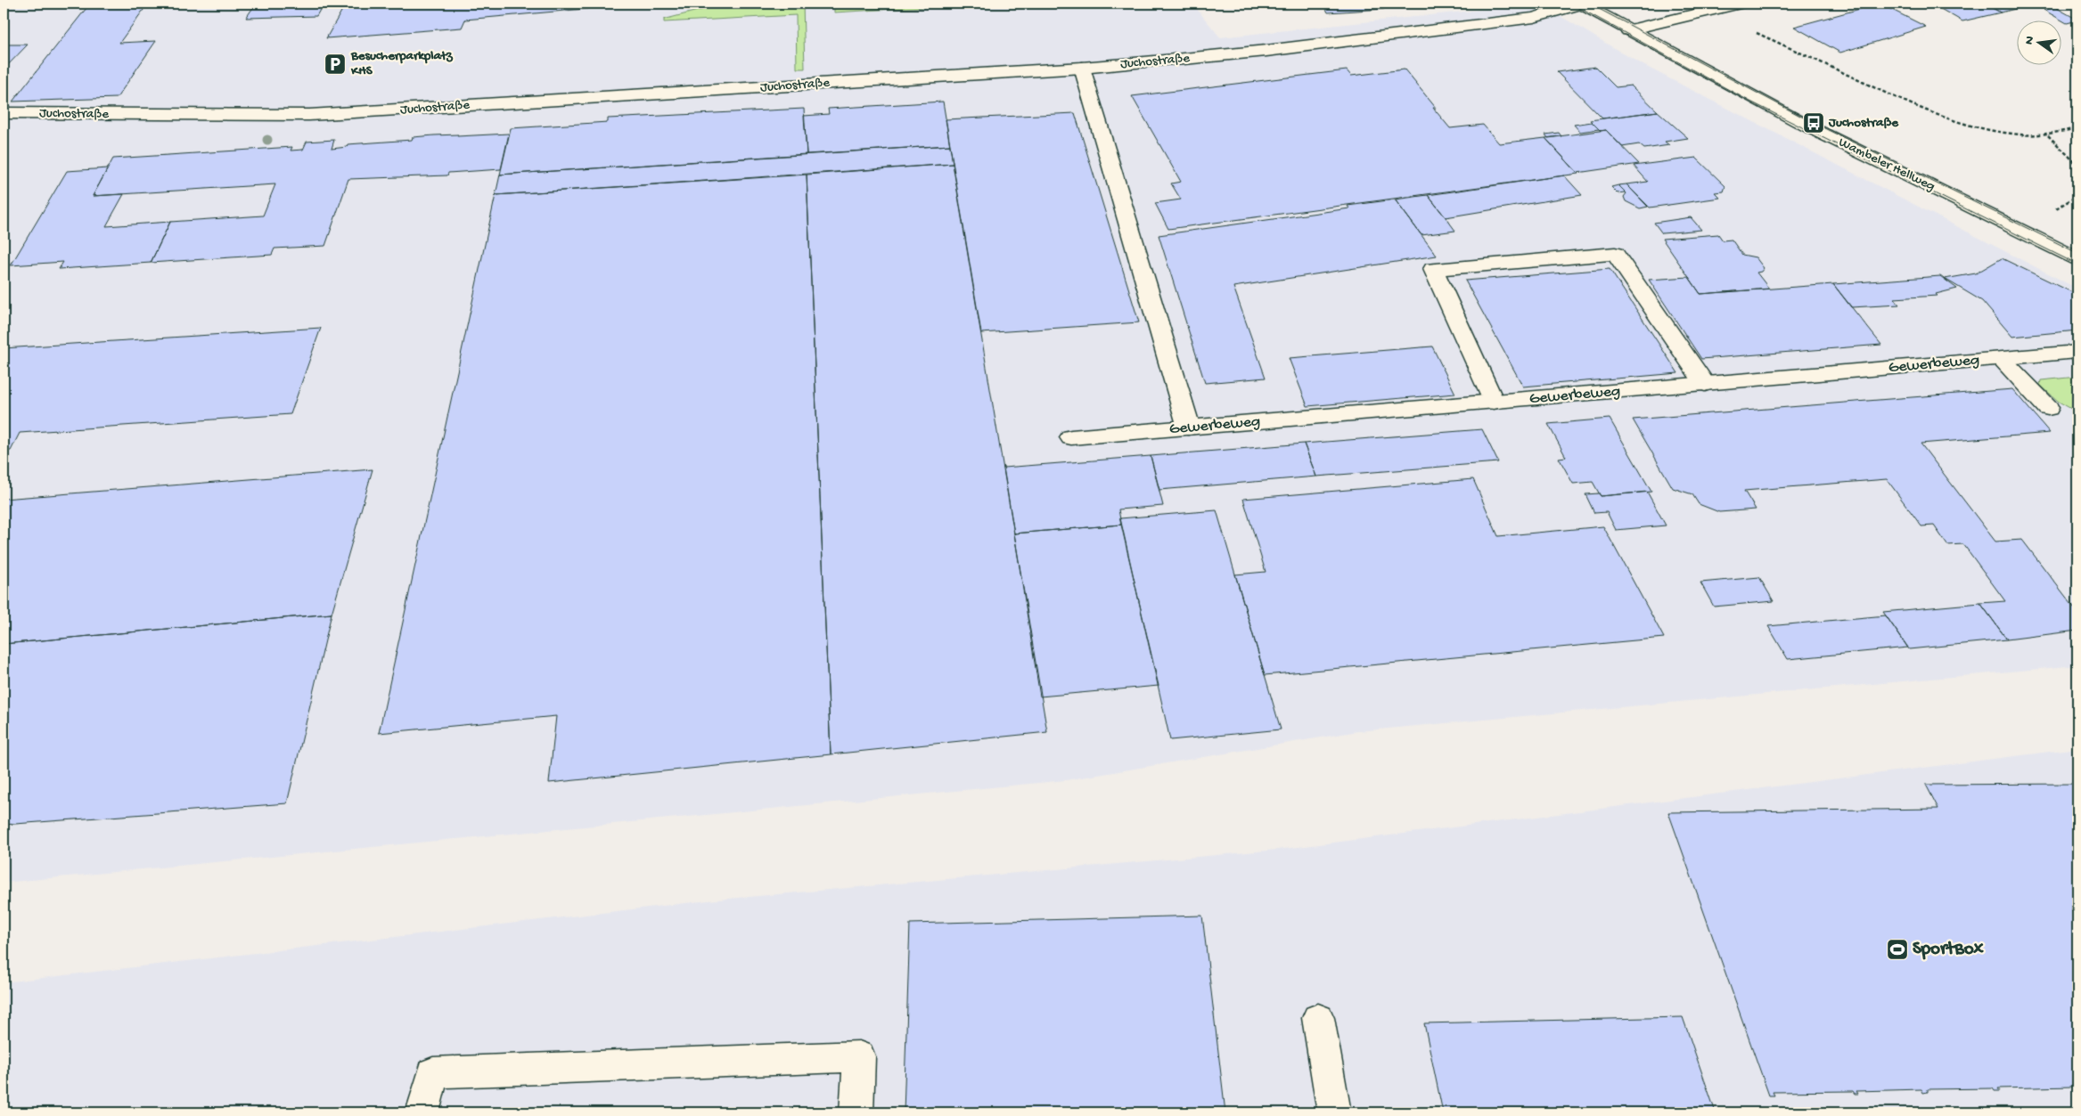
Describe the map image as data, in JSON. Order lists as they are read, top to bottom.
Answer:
{
  "streets": {
    "street": ["Juchostraße", "Wambeler Hellweg", "Gewerbeweg"]
  },
  "crossings": [
    ["Juchostraße", "Wambeler Hellweg"]
  ],
  "places": {
    "parking": ["Besucherparkplatz KHS"],
    "bus stop": ["Juchostraße"],
    "sports": ["SportBox"]
  },
  "north": "left"
}
